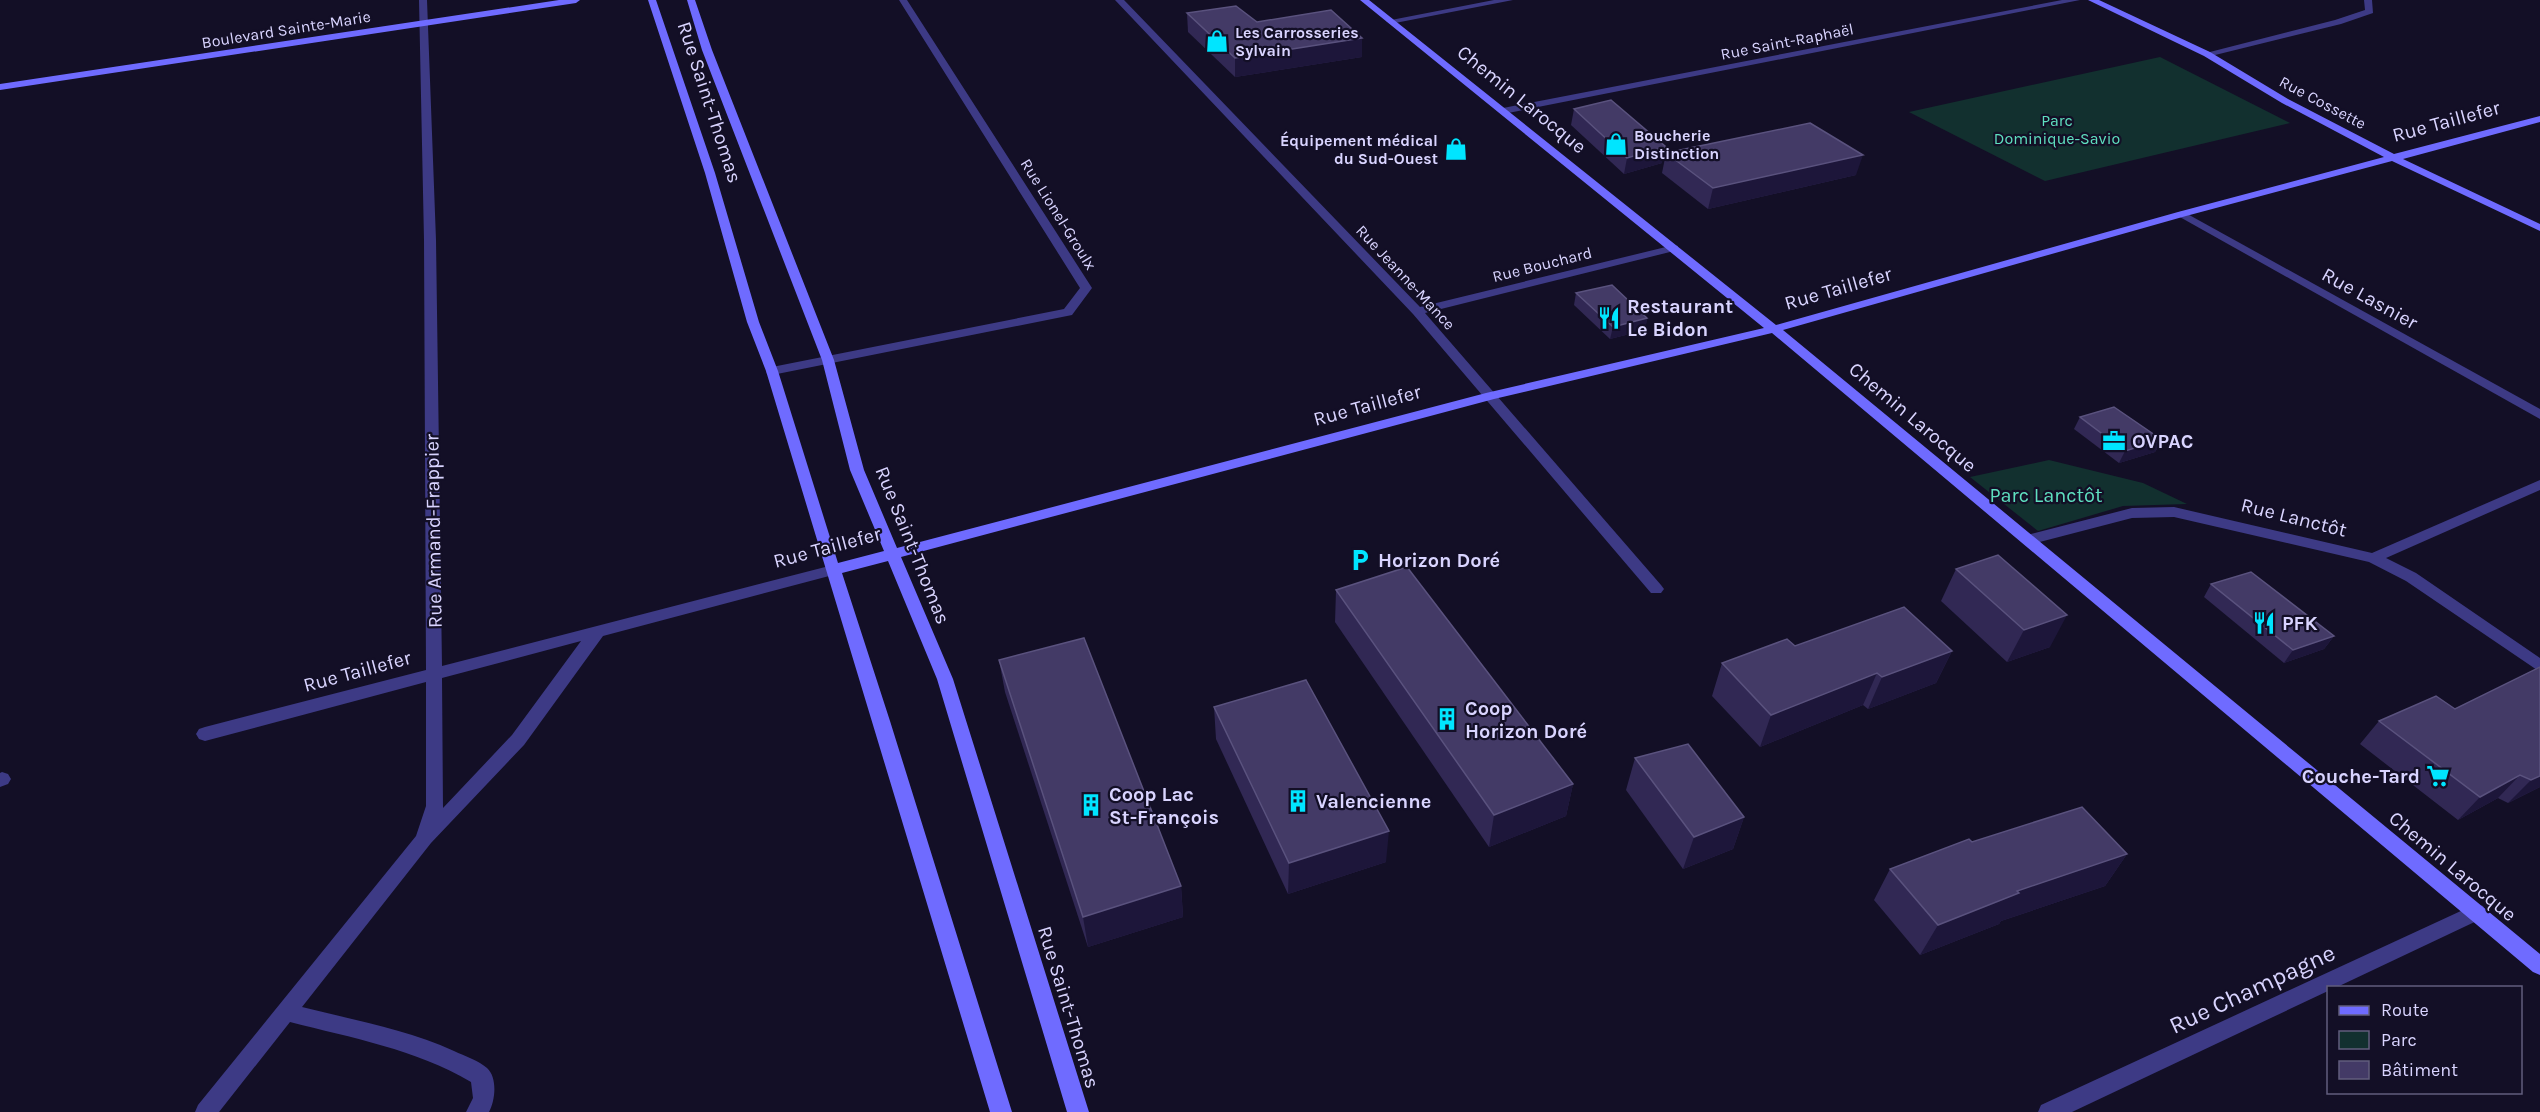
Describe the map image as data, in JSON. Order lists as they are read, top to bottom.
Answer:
{
  "streets": {
    "street": [
      "Boulevard Sainte-Marie",
      "Rue Saint-Raphaël",
      "Chemin Larocque",
      "Rue Saint-Thomas",
      "Rue Cossette",
      "Rue Taillefer",
      "Rue Lionel-Groulx",
      "Rue Bouchard",
      "Rue Jeanne-Mance",
      "Rue Lasnier",
      "Rue Lanctôt",
      "Rue Armand-Frappier",
      "Rue Champagne"
    ]
  },
  "crossings": [
    ["Boulevard Sainte-Marie", "Rue Armand-Frappier"],
    ["Rue Saint-Raphaël", "Chemin Larocque"],
    ["Chemin Larocque", "Rue Taillefer"],
    ["Chemin Larocque", "Rue Bouchard"],
    ["Chemin Larocque", "Rue Lanctôt"],
    ["Chemin Larocque", "Rue Champagne"],
    ["Rue Saint-Thomas", "Rue Taillefer"],
    ["Rue Saint-Thomas", "Rue Lionel-Groulx"],
    ["Rue Cossette", "Rue Taillefer"],
    ["Rue Taillefer", "Rue Jeanne-Mance"],
    ["Rue Taillefer", "Rue Lasnier"],
    ["Rue Taillefer", "Rue Armand-Frappier"],
    ["Rue Bouchard", "Rue Jeanne-Mance"]
  ],
  "parks": ["Parc Dominique-Savio", "Parc Lanctôt"],
  "places": {
    "shop": ["Les Carrosseries Sylvain", "Boucherie Distinction", "Équipement médical du Sud-Ouest"],
    "restaurant": ["Restaurant Le Bidon", "PFK"],
    "office": ["OVPAC"],
    "parking": ["Horizon Doré"],
    "building": ["Coop Horizon Doré", "Valencienne", "Coop Lac St-François"],
    "supermarket": ["Couche-Tard"]
  },
  "legend": ["Route", "Parc", "Bâtiment"]
}
